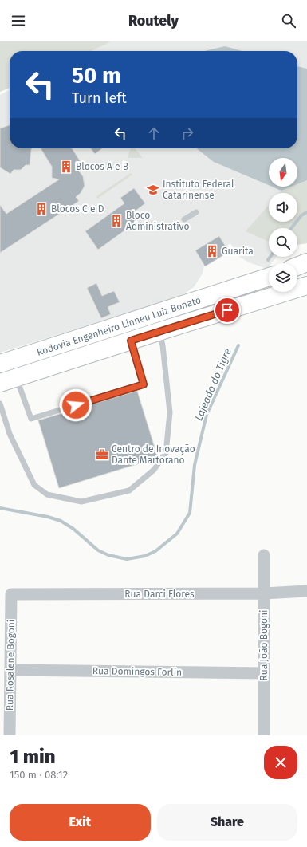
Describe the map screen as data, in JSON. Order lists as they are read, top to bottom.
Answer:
{
  "streets": {
    "main road": ["Rodovia Engenheiro Linneu Luiz Bonato"],
    "street": [
      "Rua Darci Flores",
      "Rua João Bogoni",
      "Rua Rosalene Bogoni",
      "Rua Domingos Forlin"
    ]
  },
  "crossings": [
    ["Rua Darci Flores", "Rua João Bogoni"],
    ["Rua Darci Flores", "Rua Rosalene Bogoni"],
    ["Rua João Bogoni", "Rua Domingos Forlin"],
    ["Rua Rosalene Bogoni", "Rua Domingos Forlin"]
  ],
  "water": ["Lajeado do Tigre"],
  "places": {
    "building": [
      "Blocos A e B",
      "Blocos C e D",
      "Bloco Administrativo",
      "Guarita"
    ],
    "school or university": ["Instituto Federal Catarinense"],
    "office": ["Centro de Inovação Dante Martorano"]
  },
  "north": "bottom",
  "page": {
    "header": "Routely",
    "turn": ["50 m", "Turn left"],
    "heading": ["1 min", "150 m · 08:12"],
    "buttons": ["Exit", "Share"]
  }
}
